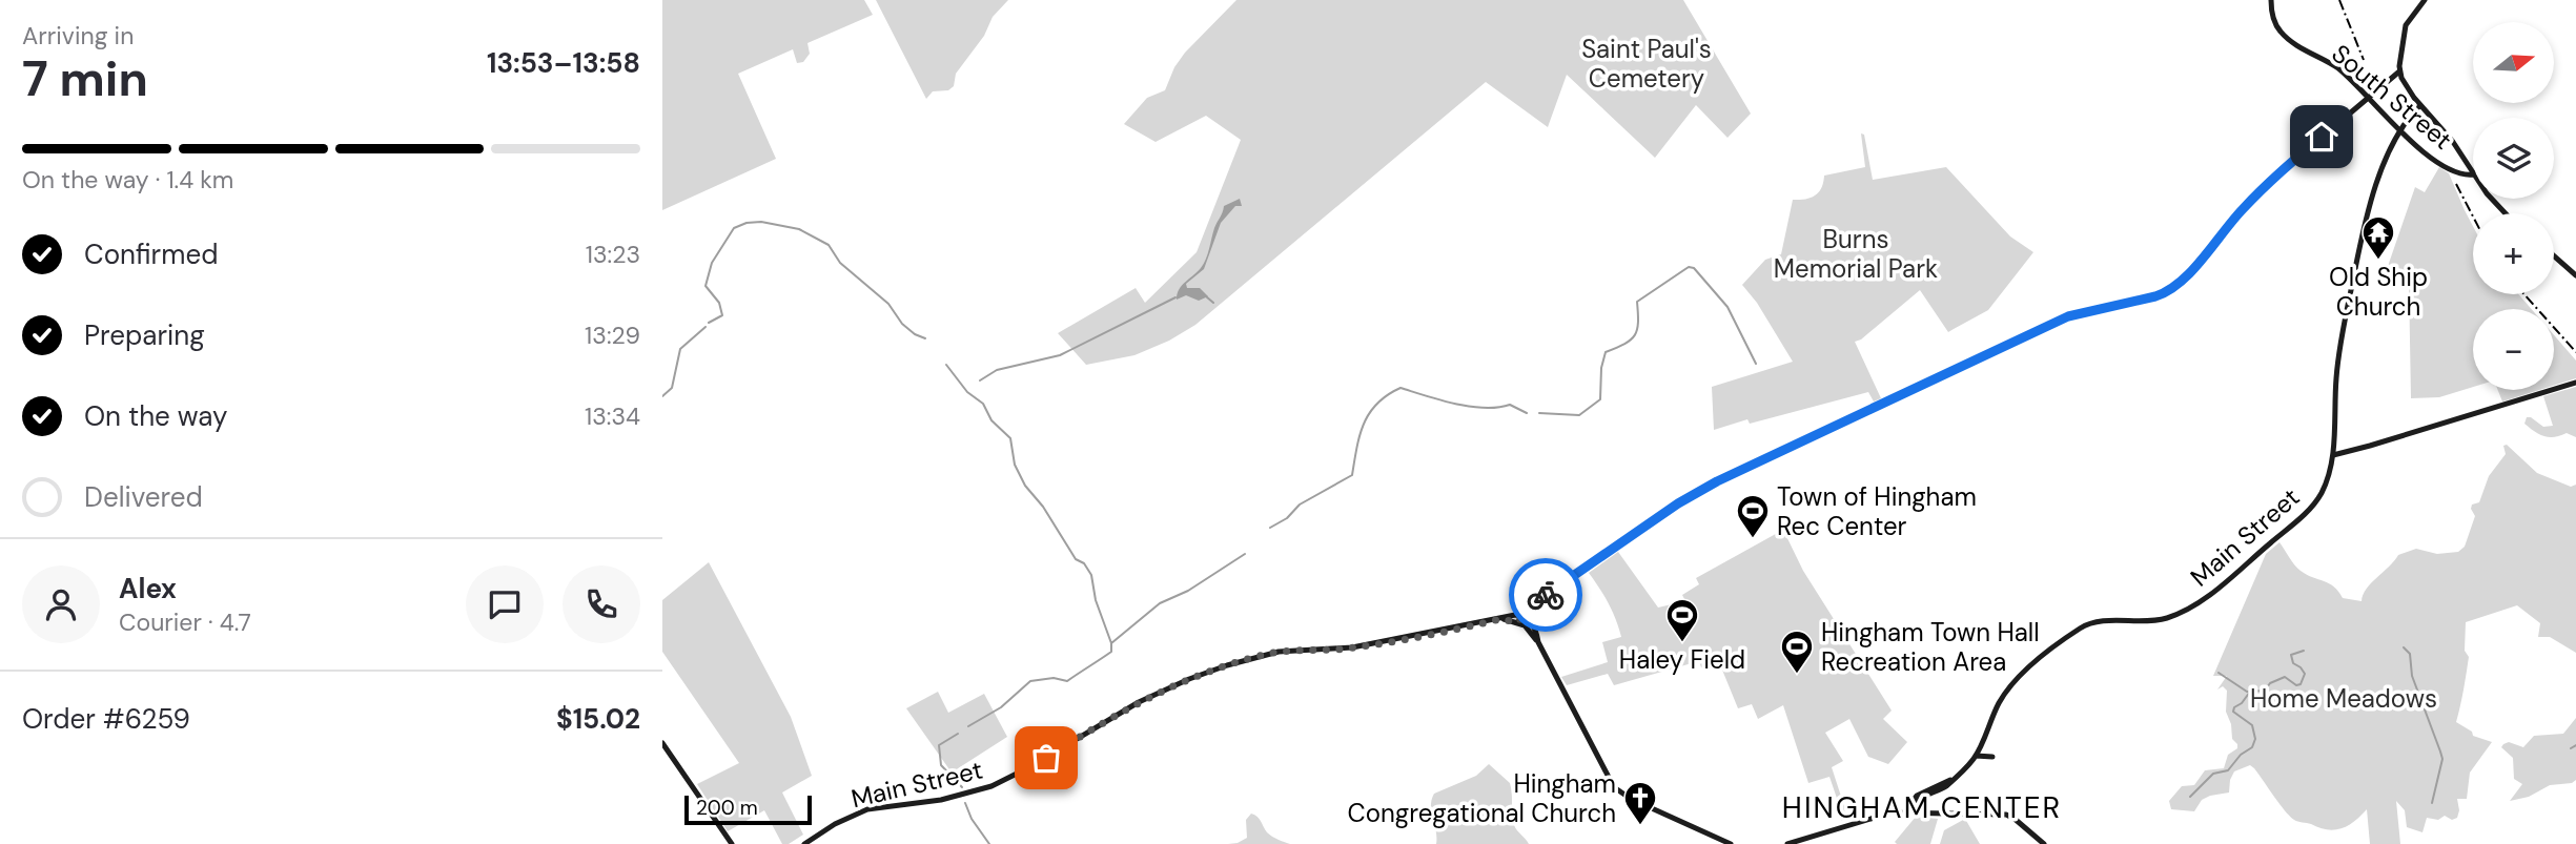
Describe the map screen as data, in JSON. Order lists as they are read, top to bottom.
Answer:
{
  "streets": {
    "main road": ["South Street", "Main Street"]
  },
  "crossings": [
    ["South Street", "Main Street"]
  ],
  "districts": ["HINGHAM CENTER"],
  "parks": ["Saint Paul's Cemetery", "Burns Memorial Park", "Home Meadows"],
  "places": {
    "temple": ["Old Ship Church"],
    "sports": ["Town of Hingham Rec Center", "Haley Field", "Hingham Town Hall Recreation Area"],
    "church": ["Hingham Congregational Church"]
  },
  "scale_bar": "200 m",
  "north": "right",
  "page": {
    "heading": ["7 min", "Arriving in", "13:53–13:58"],
    "panel": [
      "Alex",
      "Courier · 4.7",
      "Order #6259",
      "$15.02"
    ],
    "map_buttons": ["+", "−"],
    "bar": "On the way · 1.4 km",
    "list": [
      ["Confirmed", "13:23"],
      ["Preparing", "13:29"],
      ["On the way", "13:34"],
      "Delivered"
    ],
    "scale": "200 m"
  }
}
